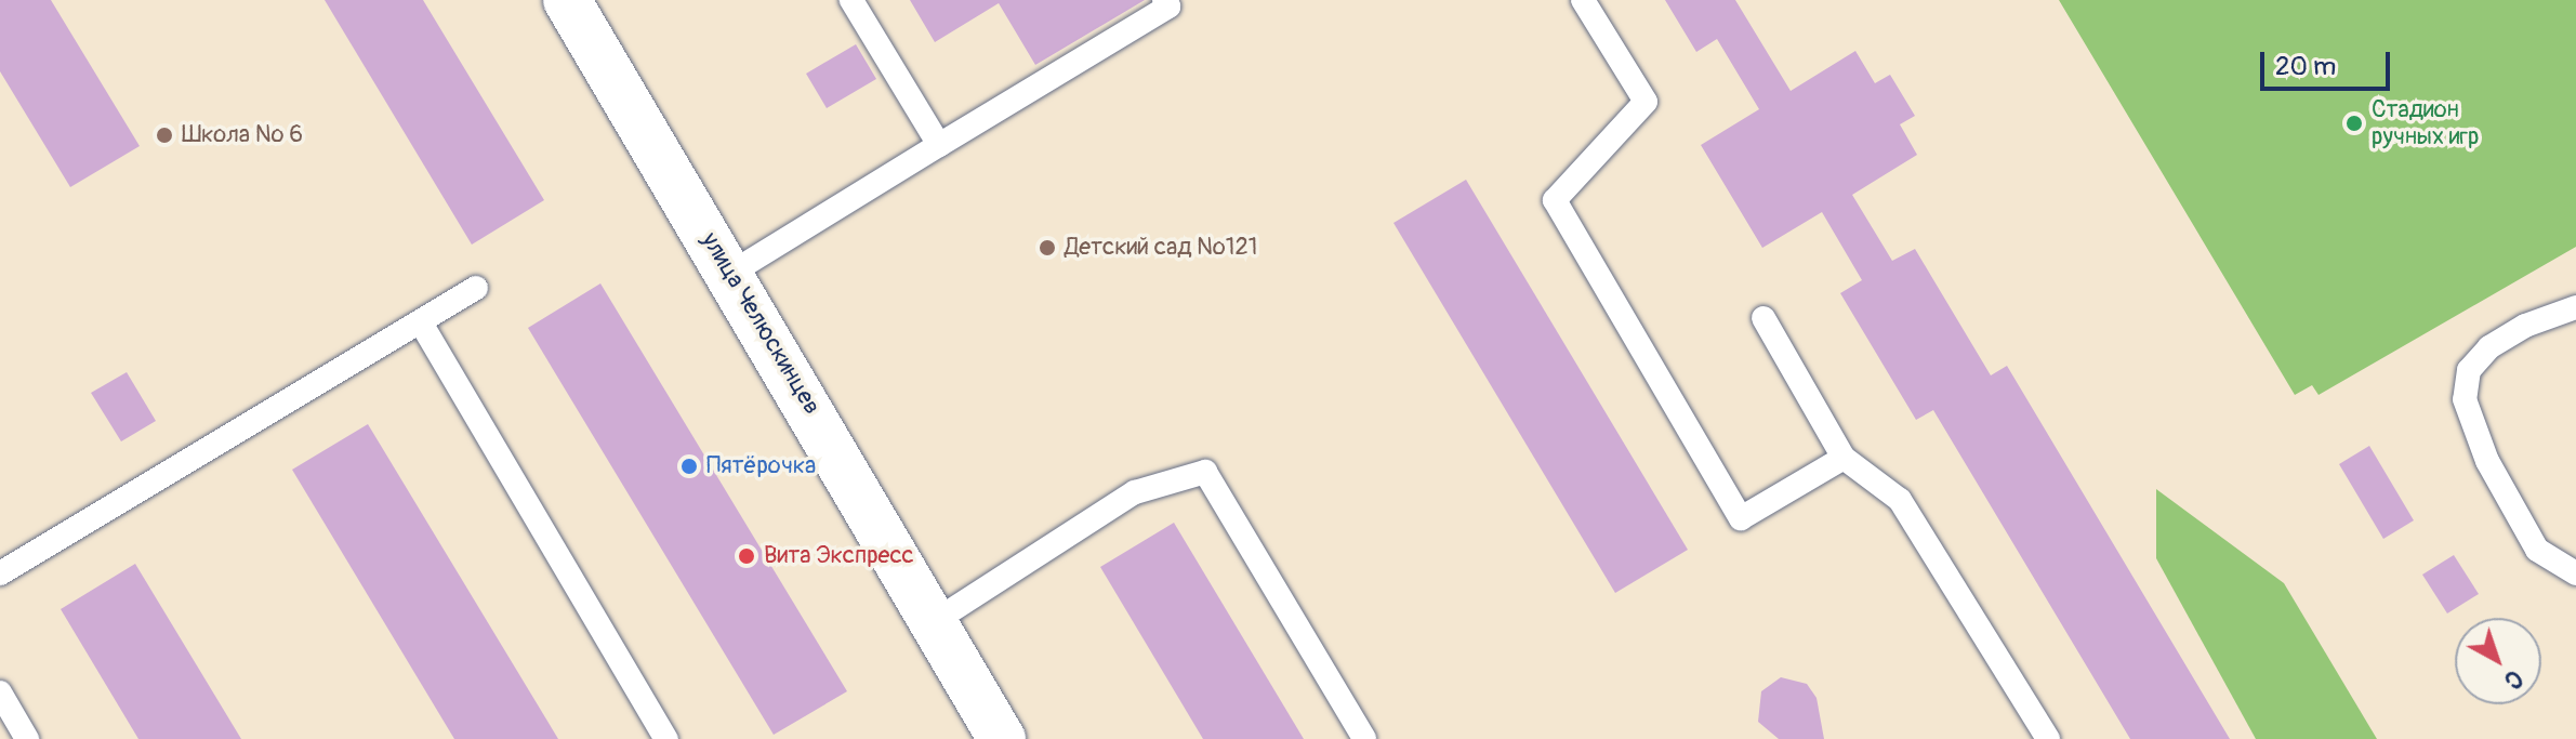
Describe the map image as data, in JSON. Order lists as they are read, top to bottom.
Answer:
{
  "streets": {
    "street": ["улица Челюскинцев"]
  },
  "places": [
    "Стадион ручных игр",
    "Школа № 6",
    "Детский сад №121",
    "Пятёрочка",
    "Вита Экспресс"
  ],
  "scale_bar": "20 m",
  "north": "bottom right"
}
